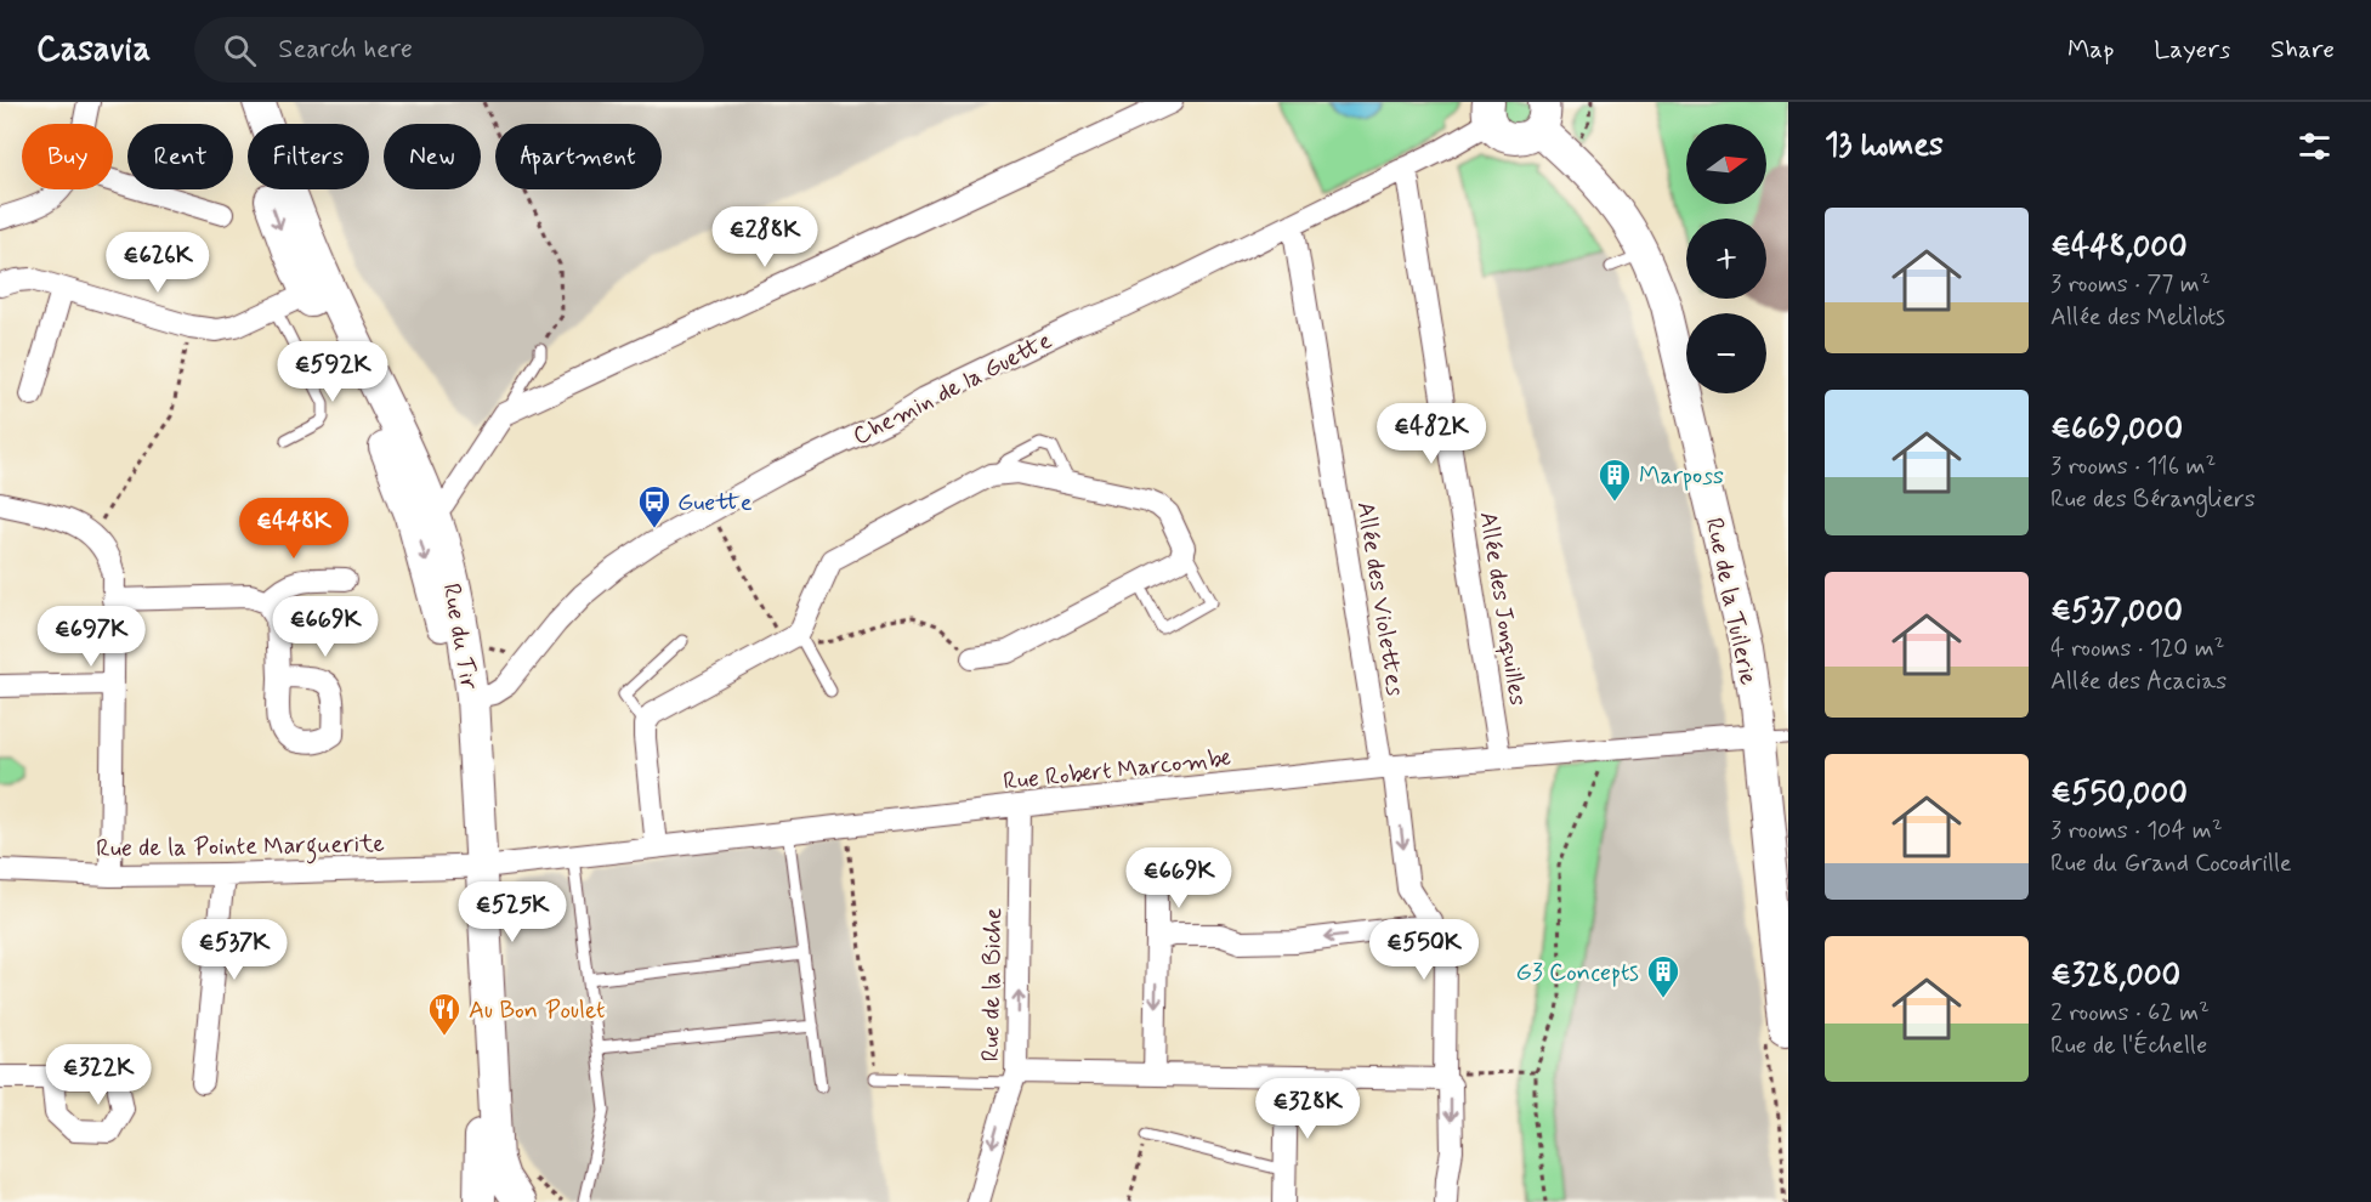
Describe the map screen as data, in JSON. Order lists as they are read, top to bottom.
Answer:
{
  "streets": {
    "main road": ["Rue de la Tuilerie", "Rue du Tir"],
    "street": [
      "Chemin de la Guette",
      "Allée des Violettes",
      "Allée des Jonquilles",
      "Rue Robert Marcombe",
      "Rue de la Pointe Marguerite",
      "Rue de la Biche"
    ]
  },
  "crossings": [
    ["Chemin de la Guette", "Allée des Violettes"],
    ["Chemin de la Guette", "Allée des Jonquilles"],
    ["Chemin de la Guette", "Rue du Tir"],
    ["Allée des Violettes", "Rue Robert Marcombe"],
    ["Rue de la Tuilerie", "Rue Robert Marcombe"],
    ["Allée des Jonquilles", "Rue Robert Marcombe"],
    ["Rue du Tir", "Rue Robert Marcombe"],
    ["Rue du Tir", "Rue de la Pointe Marguerite"],
    ["Rue Robert Marcombe", "Rue de la Pointe Marguerite"],
    ["Rue Robert Marcombe", "Rue de la Biche"]
  ],
  "places": {
    "building": ["Marposs", "G3 Concepts"],
    "bus stop": ["Guette"],
    "restaurant": ["Au Bon Poulet"]
  },
  "north": "right",
  "page": {
    "header": "Casavia",
    "search": "Search here",
    "nav": ["Map", "Layers", "Share"],
    "heading": "13 homes",
    "map_buttons": ["+", "−"],
    "chip": [
      "Buy",
      "Rent",
      "Filters",
      "New",
      "Apartment"
    ],
    "list": [
      {
        "name": "€448,000",
        "note": "3 rooms · 77 m² · Allée des Melilots"
      },
      {
        "name": "€669,000",
        "note": "3 rooms · 116 m² · Rue des Bérangliers"
      },
      {
        "name": "€537,000",
        "note": "4 rooms · 120 m² · Allée des Acacias"
      },
      {
        "name": "€550,000",
        "note": "3 rooms · 104 m² · Rue du Grand Cocodrille"
      },
      {
        "name": "€328,000",
        "note": "2 rooms · 62 m² · Rue de l'Échelle"
      }
    ],
    "price": [
      "€288K",
      "€626K",
      "€592K",
      "€482K",
      "€448K",
      "€669K",
      "€697K",
      "€669K",
      "€525K",
      "€537K",
      "€550K",
      "€322K",
      "€328K"
    ]
  }
}
